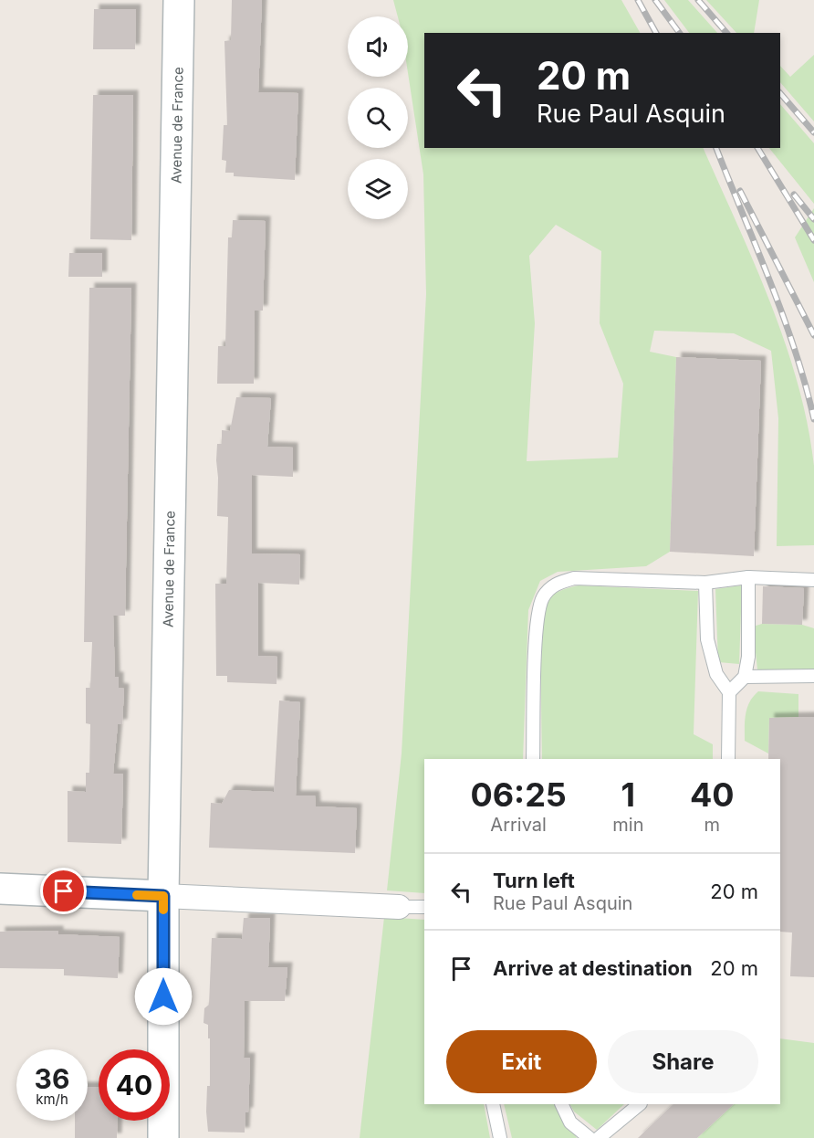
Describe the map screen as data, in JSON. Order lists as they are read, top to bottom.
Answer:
{
  "streets": {
    "street": ["Avenue de France"]
  },
  "page": {
    "turn": ["20 m", "Rue Paul Asquin"],
    "eta": [
      "06:25",
      "Arrival",
      "1",
      "min",
      "40",
      "m"
    ],
    "list": [
      {
        "name": "Turn left",
        "note": "Rue Paul Asquin",
        "value": "20 m"
      },
      {
        "name": "Arrive at destination",
        "value": "20 m"
      }
    ],
    "buttons": ["Exit", "Share"],
    "speed": "36 km/h",
    "limit": "40"
  }
}
